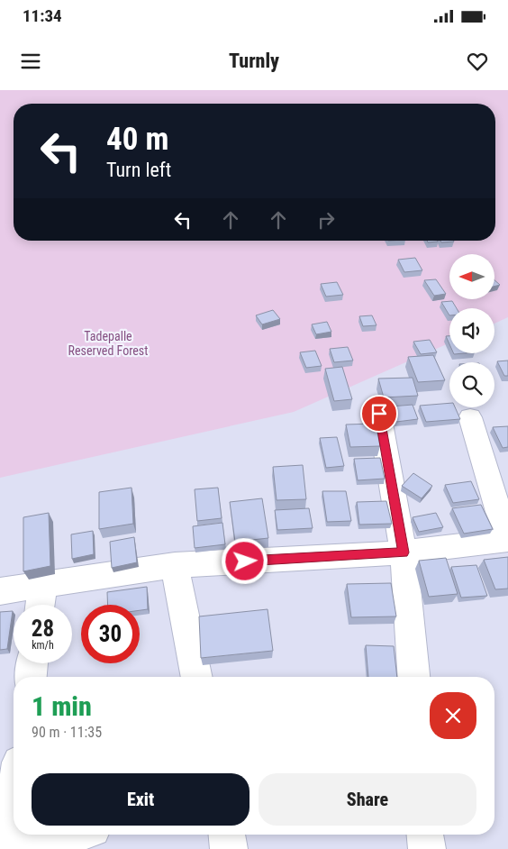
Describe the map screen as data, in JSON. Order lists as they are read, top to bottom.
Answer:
{
  "parks": ["Tadepalle Reserved Forest"],
  "north": "left",
  "page": {
    "status": "11:34",
    "header": "Turnly",
    "turn": ["40 m", "Turn left"],
    "speed": "28 km/h",
    "limit": "30",
    "heading": ["1 min", "90 m · 11:35"],
    "buttons": ["Exit", "Share"]
  }
}
